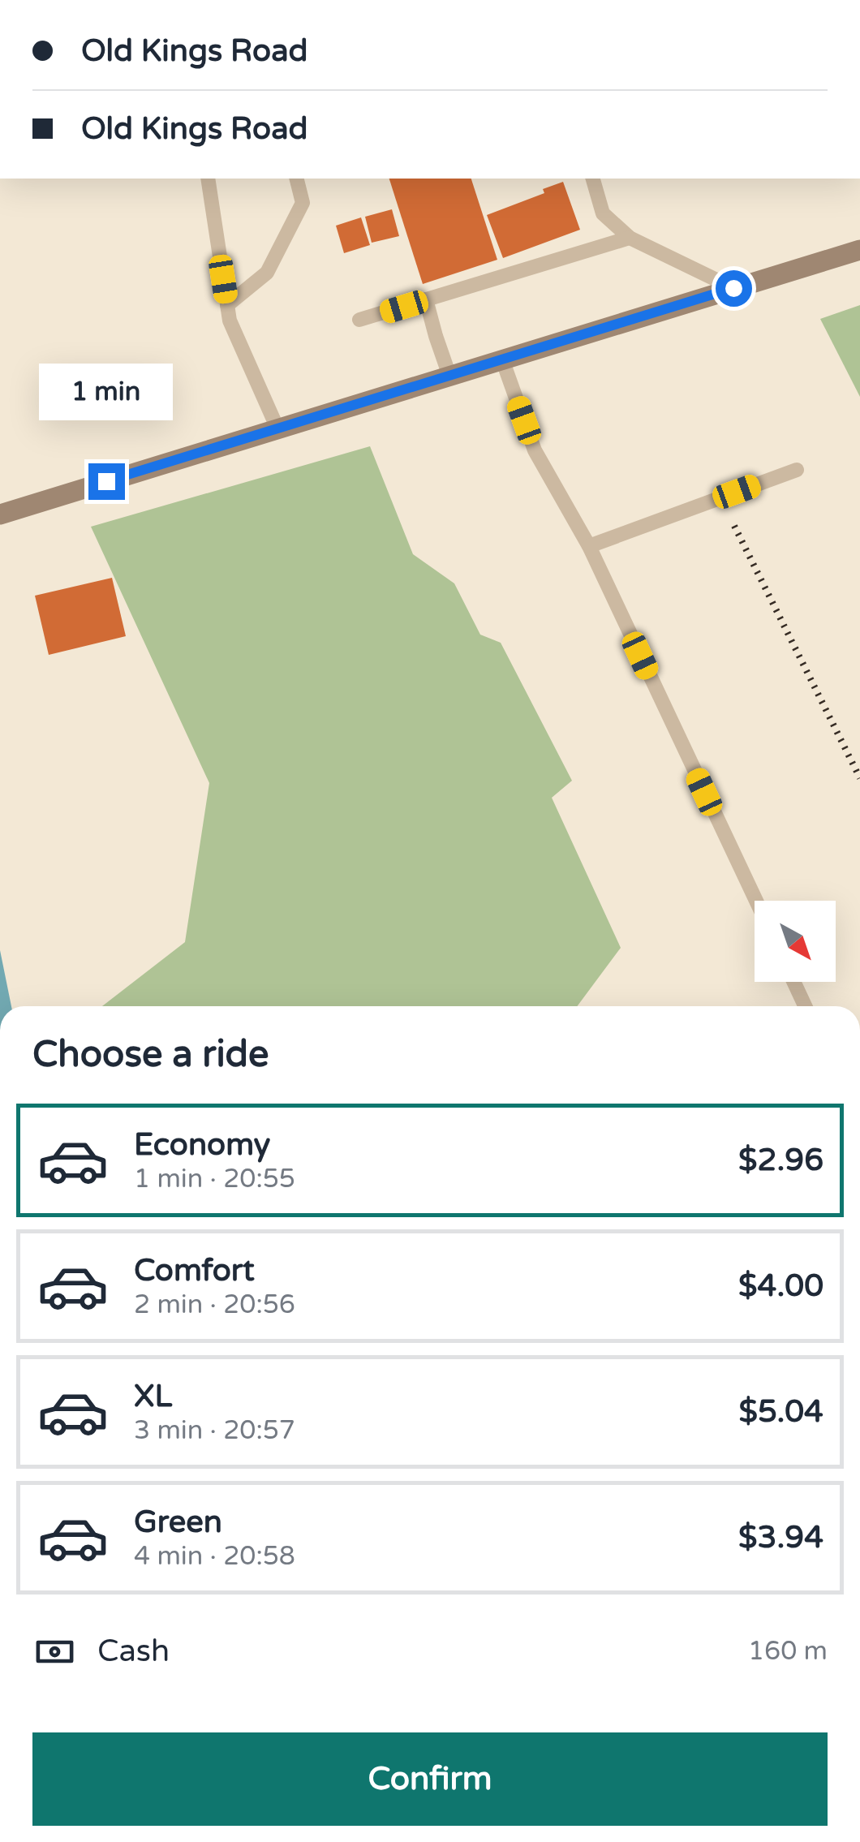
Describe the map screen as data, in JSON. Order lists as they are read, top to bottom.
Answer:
{
  "north": "bottom right",
  "page": {
    "banner": ["Old Kings Road", "Old Kings Road"],
    "bubble": "1 min",
    "heading": "Choose a ride",
    "list": [
      {
        "name": "Economy",
        "note": "1 min · 20:55",
        "value": "$2.96"
      },
      {
        "name": "Comfort",
        "note": "2 min · 20:56",
        "value": "$4.00"
      },
      {
        "name": "XL",
        "note": "3 min · 20:57",
        "value": "$5.04"
      },
      {
        "name": "Green",
        "note": "4 min · 20:58",
        "value": "$3.94"
      }
    ],
    "pay": ["Cash", "160 m"],
    "buttons": "Confirm"
  }
}
